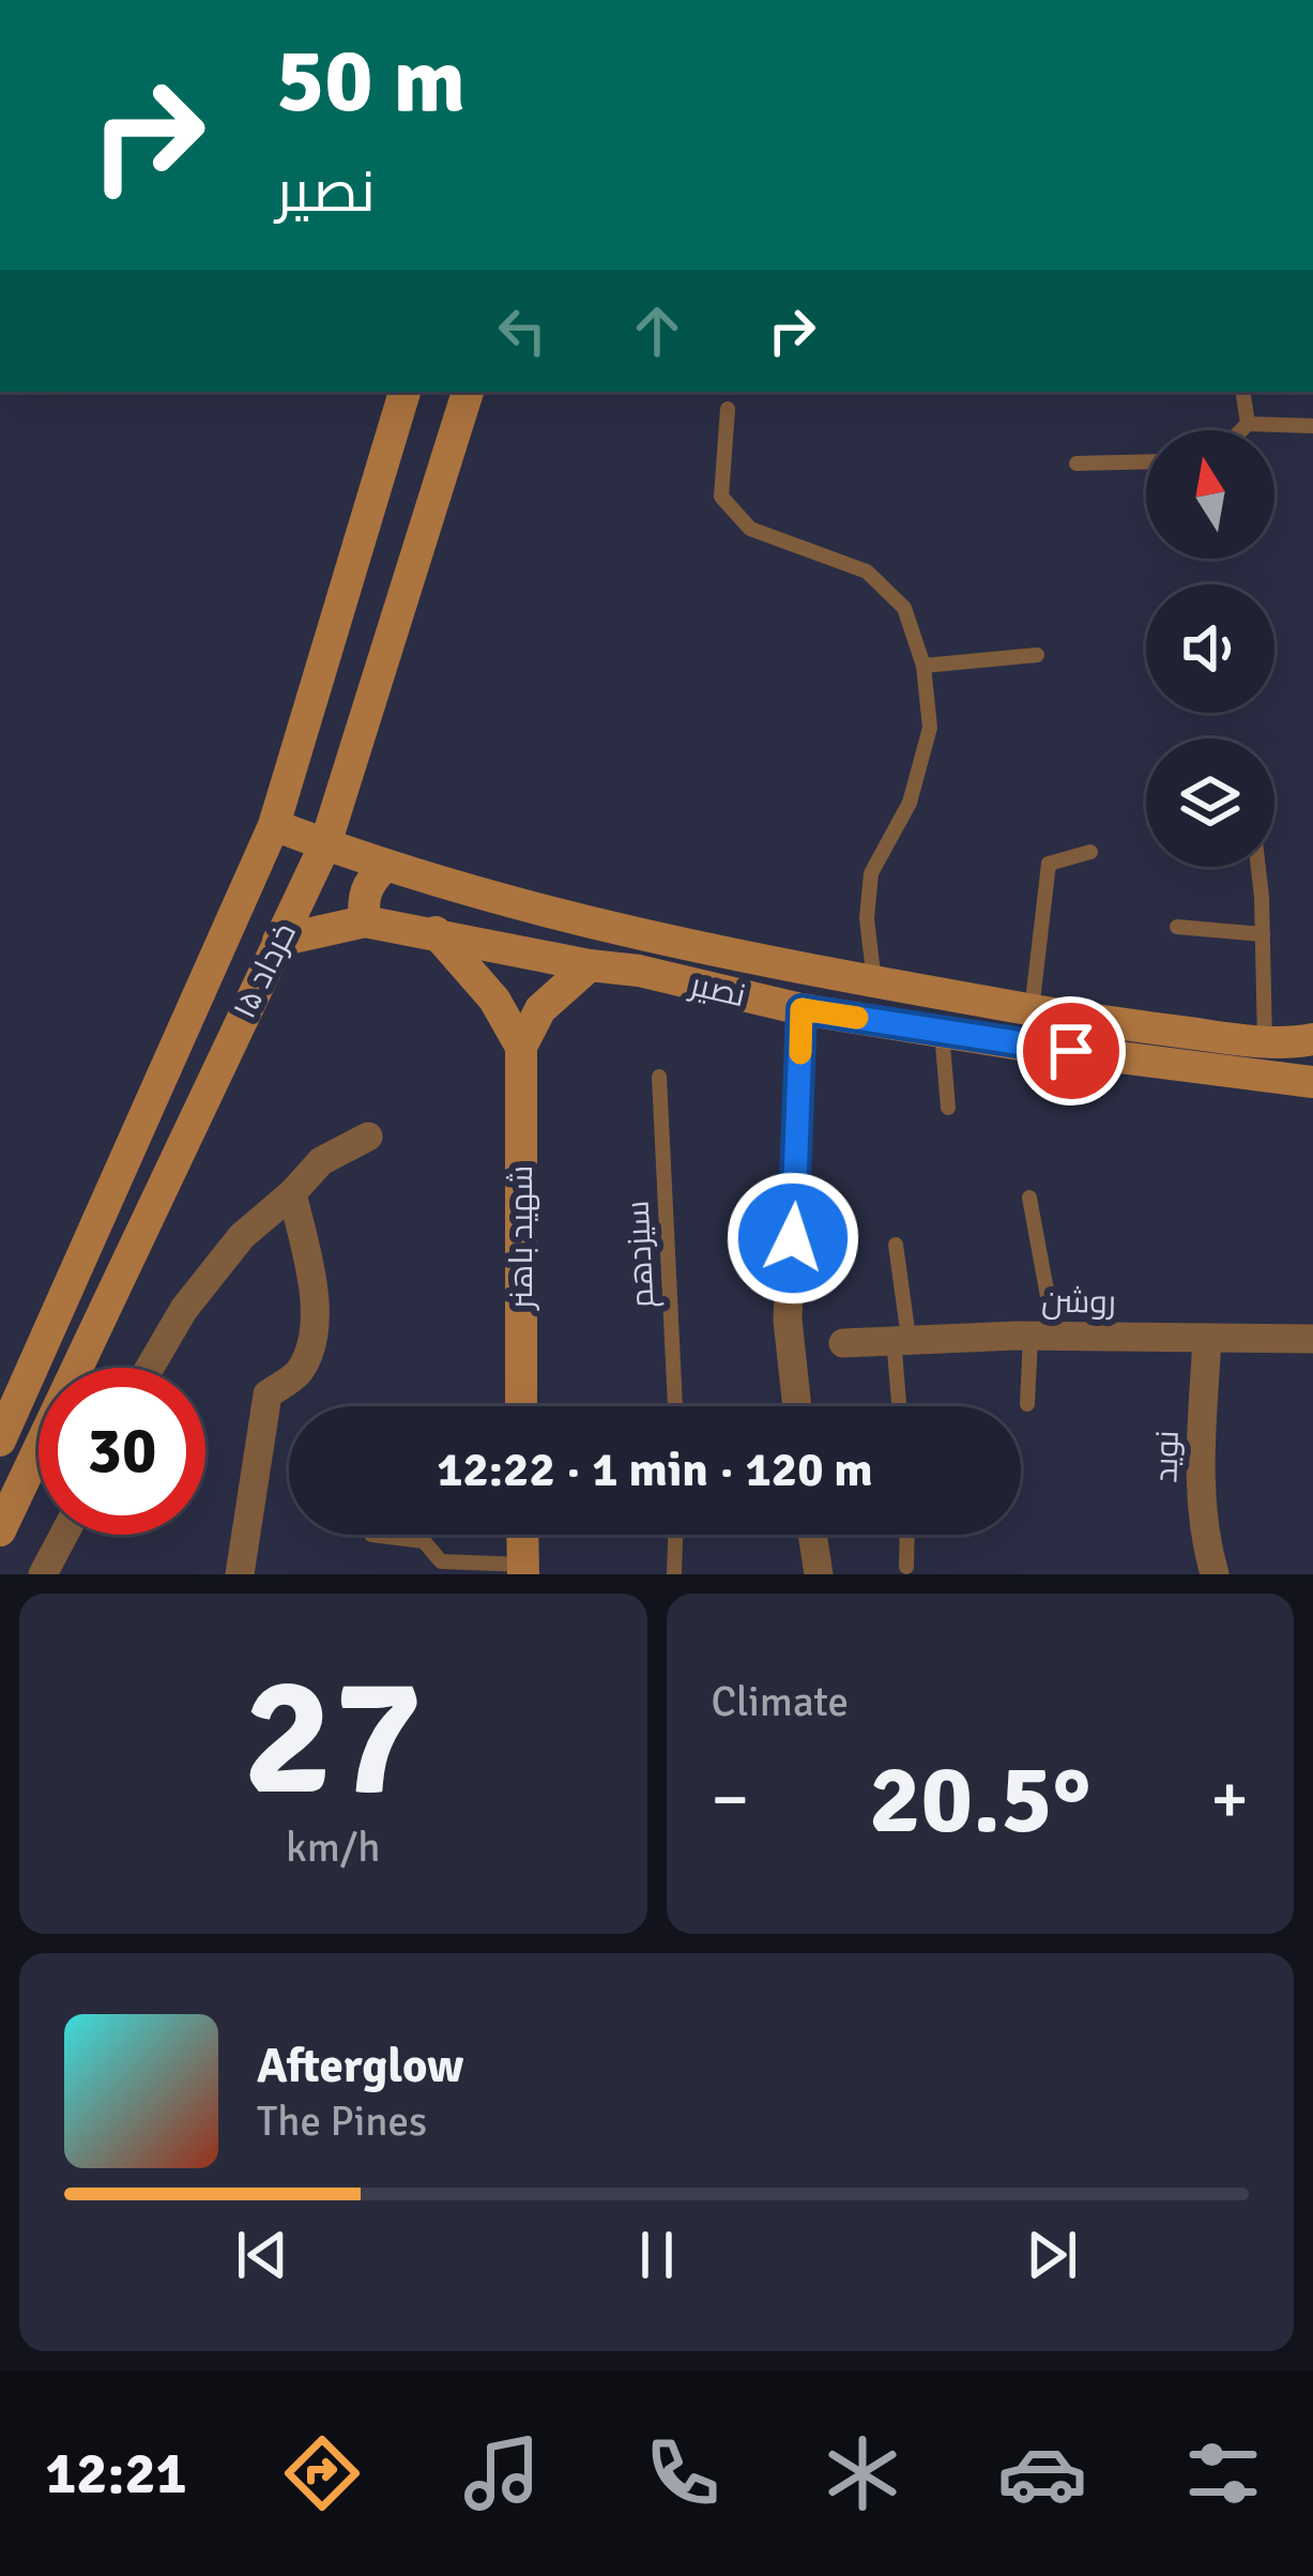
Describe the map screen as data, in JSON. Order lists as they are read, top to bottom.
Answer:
{
  "streets": {
    "street": [
      "۱۵ خرداد",
      "نصیر",
      "شهید باهنر",
      "روشن",
      "نوید"
    ],
    "lane": ["سیزدهم"]
  },
  "crossings": [
    ["۱۵ خرداد", "نصیر"],
    ["روشن", "نوید"]
  ],
  "north": "top",
  "page": {
    "turn": ["50 m", "نصیر"],
    "limit": "30",
    "trip": "12:22 · 1 min · 120 m",
    "tile": [
      ["27", "km/h"],
      "Climate"
    ],
    "heat": ["−", "20.5°", "+"],
    "song": ["Afterglow", "The Pines"],
    "tabs": "12:21"
  }
}
